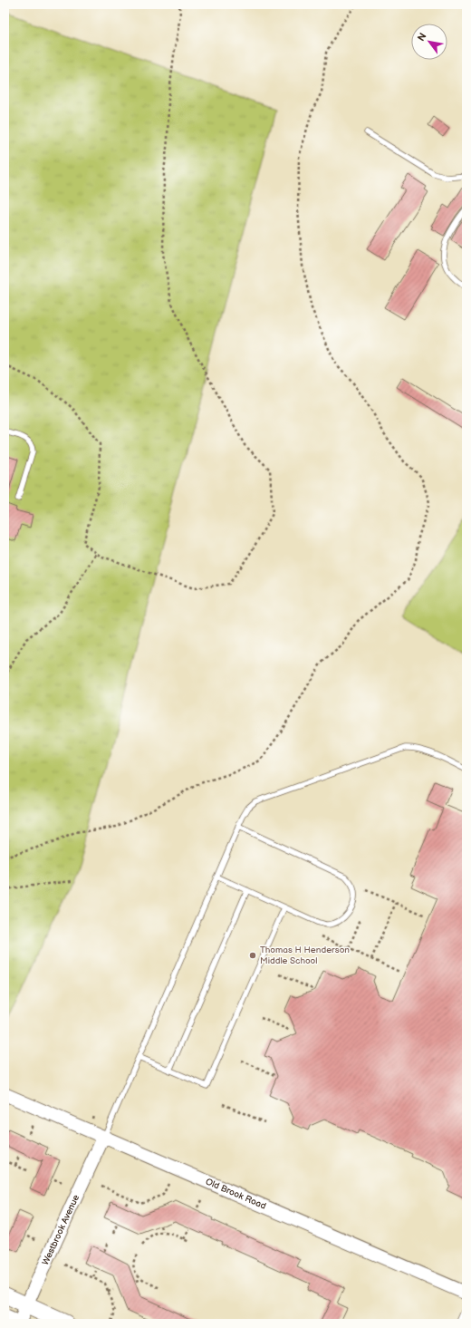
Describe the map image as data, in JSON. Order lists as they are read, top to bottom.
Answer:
{
  "streets": {
    "street": ["Old Brook Road", "Westbrook Avenue"]
  },
  "crossings": [
    ["Old Brook Road", "Westbrook Avenue"]
  ],
  "places": ["Thomas H Henderson Middle School"],
  "north": "top left"
}
